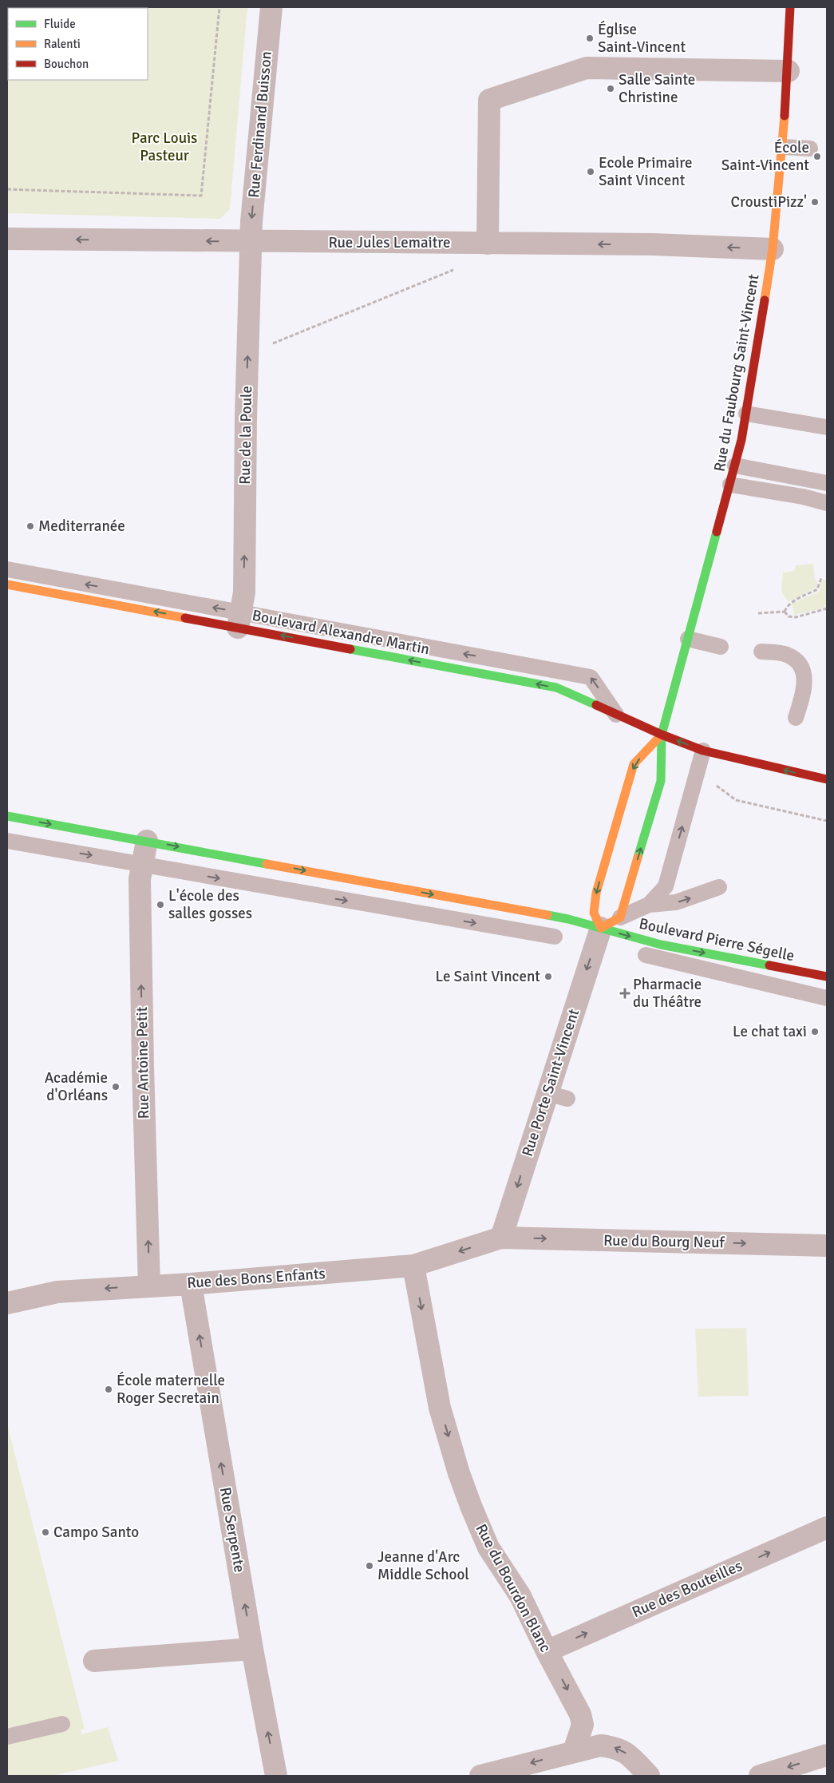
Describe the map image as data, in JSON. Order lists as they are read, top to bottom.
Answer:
{
  "streets": {
    "main road": ["Rue du Faubourg Saint-Vincent", "Boulevard Alexandre Martin", "Boulevard Pierre Ségelle"],
    "street": [
      "Rue Ferdinand Buisson",
      "Rue Jules Lemaitre",
      "Rue de la Poule",
      "Rue Antoine Petit",
      "Rue Porte Saint-Vincent",
      "Rue du Bourg Neuf",
      "Rue des Bons Enfants",
      "Rue Serpente",
      "Rue du Bourdon Blanc",
      "Rue des Bouteilles"
    ]
  },
  "crossings": [
    ["Rue Ferdinand Buisson", "Rue Jules Lemaitre"],
    ["Rue Ferdinand Buisson", "Rue de la Poule"],
    ["Rue Jules Lemaitre", "Rue du Faubourg Saint-Vincent"],
    ["Rue Jules Lemaitre", "Rue de la Poule"],
    ["Rue du Faubourg Saint-Vincent", "Boulevard Alexandre Martin"],
    ["Rue du Faubourg Saint-Vincent", "Boulevard Pierre Ségelle"],
    ["Rue du Faubourg Saint-Vincent", "Rue Porte Saint-Vincent"],
    ["Rue de la Poule", "Boulevard Alexandre Martin"],
    ["Boulevard Pierre Ségelle", "Rue Porte Saint-Vincent"],
    ["Rue Antoine Petit", "Rue des Bons Enfants"],
    ["Rue Porte Saint-Vincent", "Rue du Bourg Neuf"],
    ["Rue Porte Saint-Vincent", "Rue des Bons Enfants"],
    ["Rue du Bourg Neuf", "Rue des Bons Enfants"],
    ["Rue des Bons Enfants", "Rue Serpente"],
    ["Rue des Bons Enfants", "Rue du Bourdon Blanc"],
    ["Rue du Bourdon Blanc", "Rue des Bouteilles"]
  ],
  "one_way": [
    "Rue Ferdinand Buisson",
    "Rue Jules Lemaitre",
    "Rue de la Poule",
    "Boulevard Alexandre Martin",
    "Boulevard Pierre Ségelle",
    "Rue Antoine Petit",
    "Rue Porte Saint-Vincent",
    "Rue du Bourg Neuf",
    "Rue des Bons Enfants",
    "Rue Serpente",
    "Rue du Bourdon Blanc",
    "Rue des Bouteilles"
  ],
  "parks": ["Parc Louis Pasteur"],
  "places": {
    "other": [
      "Église Saint-Vincent",
      "Salle Sainte Christine",
      "École Saint-Vincent",
      "Ecole Primaire Saint Vincent",
      "CroustiPizz'",
      "Mediterranée",
      "L'école des salles gosses",
      "Le Saint Vincent",
      "Le chat taxi",
      "Académie d'Orléans",
      "École maternelle Roger Secretain",
      "Campo Santo",
      "Jeanne d'Arc Middle School"
    ],
    "health": ["Pharmacie du Théâtre"]
  },
  "legend": ["Fluide", "Ralenti", "Bouchon"]
}
